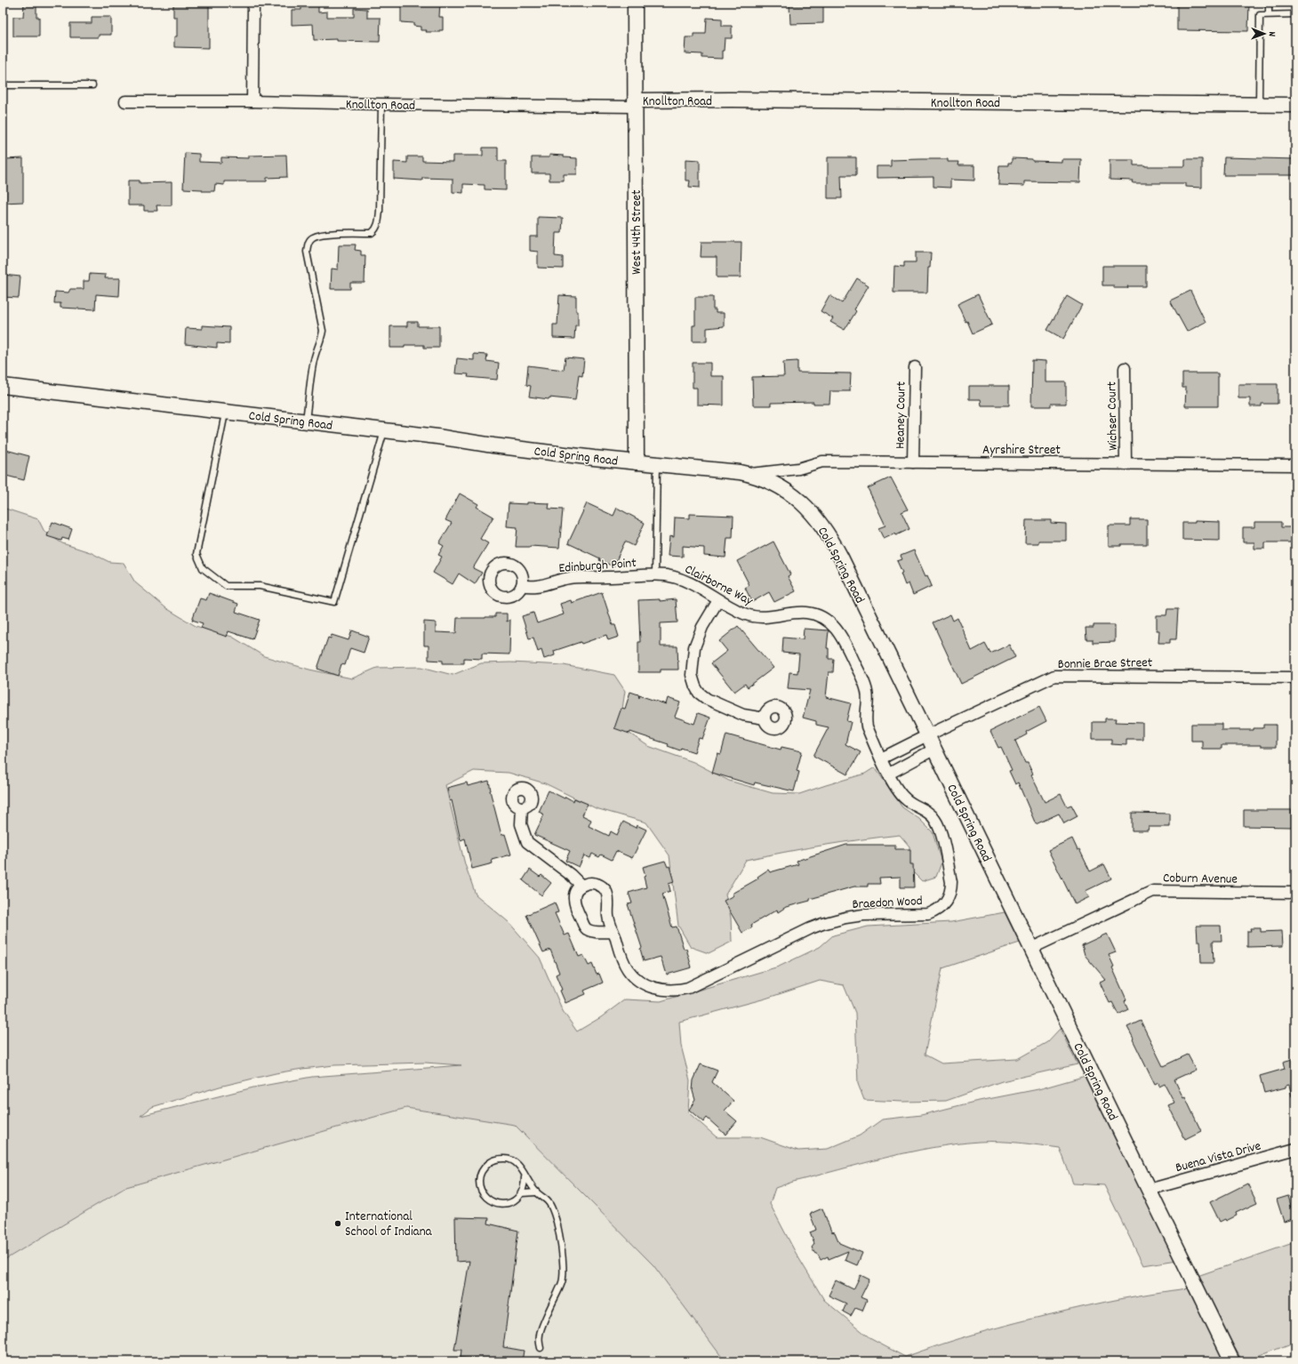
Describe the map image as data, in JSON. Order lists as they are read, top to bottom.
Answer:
{
  "streets": {
    "street": [
      "Knollton Road",
      "West 44th Street",
      "Heaney Court",
      "Wichser Court",
      "Cold Spring Road",
      "Ayrshire Street",
      "Edinburgh Point",
      "Clairborne Way",
      "Bonnie Brae Street",
      "Coburn Avenue",
      "Braedon Wood",
      "Buena Vista Drive"
    ]
  },
  "crossings": [
    ["Knollton Road", "West 44th Street"],
    ["West 44th Street", "Cold Spring Road"],
    ["Heaney Court", "Ayrshire Street"],
    ["Wichser Court", "Ayrshire Street"],
    ["Cold Spring Road", "Ayrshire Street"],
    ["Cold Spring Road", "Bonnie Brae Street"],
    ["Cold Spring Road", "Coburn Avenue"],
    ["Cold Spring Road", "Buena Vista Drive"],
    ["Edinburgh Point", "Clairborne Way"],
    ["Clairborne Way", "Bonnie Brae Street"],
    ["Clairborne Way", "Braedon Wood"],
    ["Bonnie Brae Street", "Braedon Wood"]
  ],
  "places": ["International School of Indiana"],
  "north": "right"
}
